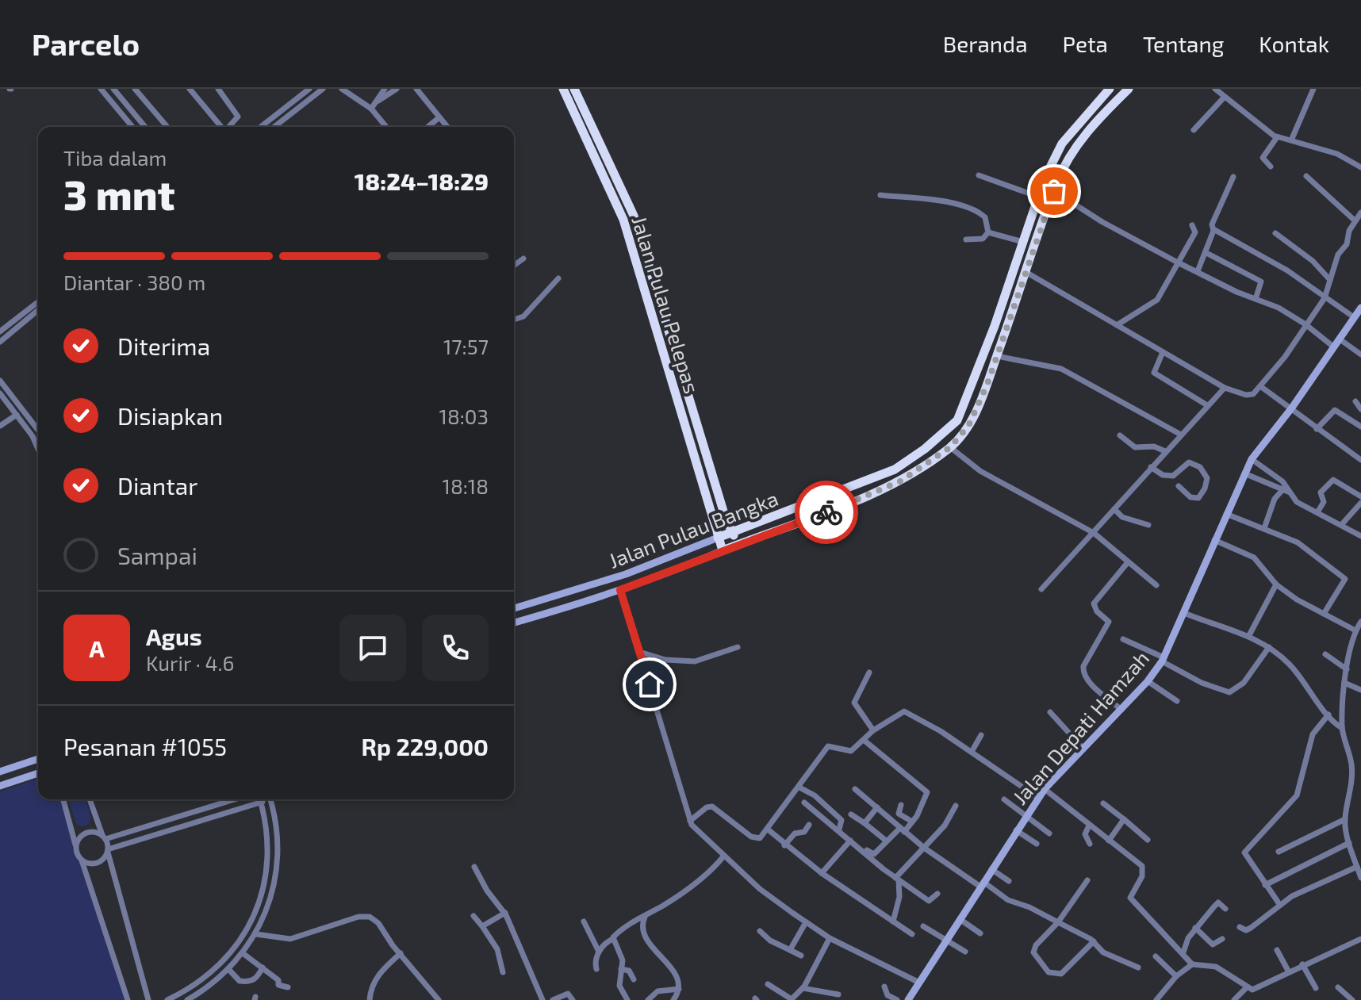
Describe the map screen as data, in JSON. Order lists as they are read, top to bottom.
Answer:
{
  "streets": {
    "highway": ["Jalan Pulau Pelepas", "Jalan Pulau Bangka"],
    "main road": ["Jalan Depati Hamzah"]
  },
  "crossings": [
    ["Jalan Pulau Pelepas", "Jalan Pulau Bangka"]
  ],
  "page": {
    "header": "Parcelo",
    "nav": [
      "Beranda",
      "Peta",
      "Tentang",
      "Kontak"
    ],
    "heading": ["3 mnt", "Tiba dalam", "18:24–18:29"],
    "panel": [
      "Agus",
      "Kurir · 4.6",
      "Pesanan #1055",
      "Rp 229,000"
    ],
    "bar": "Diantar · 380 m",
    "list": [
      ["Diterima", "17:57"],
      ["Disiapkan", "18:03"],
      ["Diantar", "18:18"],
      "Sampai"
    ],
    "round": "A"
  }
}
